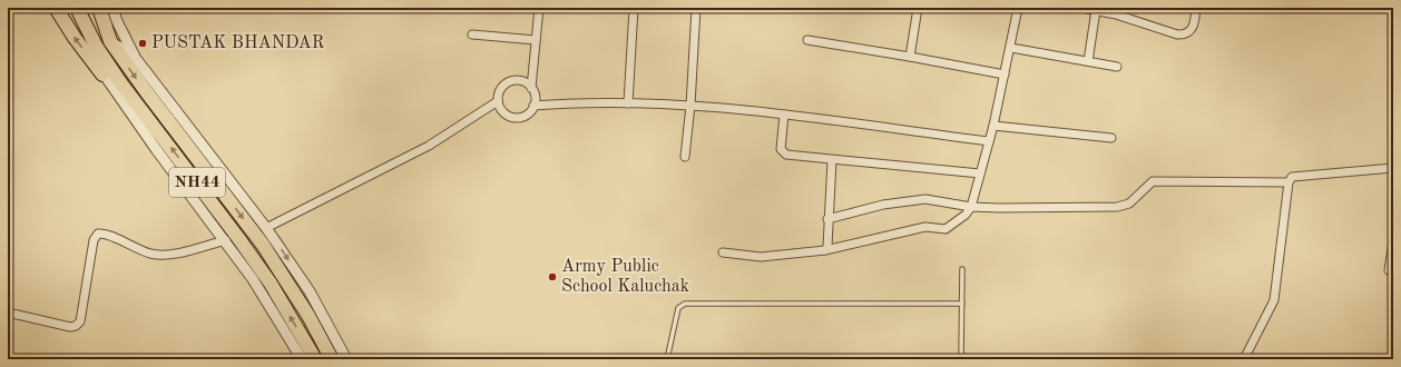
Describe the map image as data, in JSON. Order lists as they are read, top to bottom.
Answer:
{
  "streets": {
    "highway": ["NH44"]
  },
  "places": ["PUSTAK BHANDAR", "Army Public School Kaluchak"]
}
